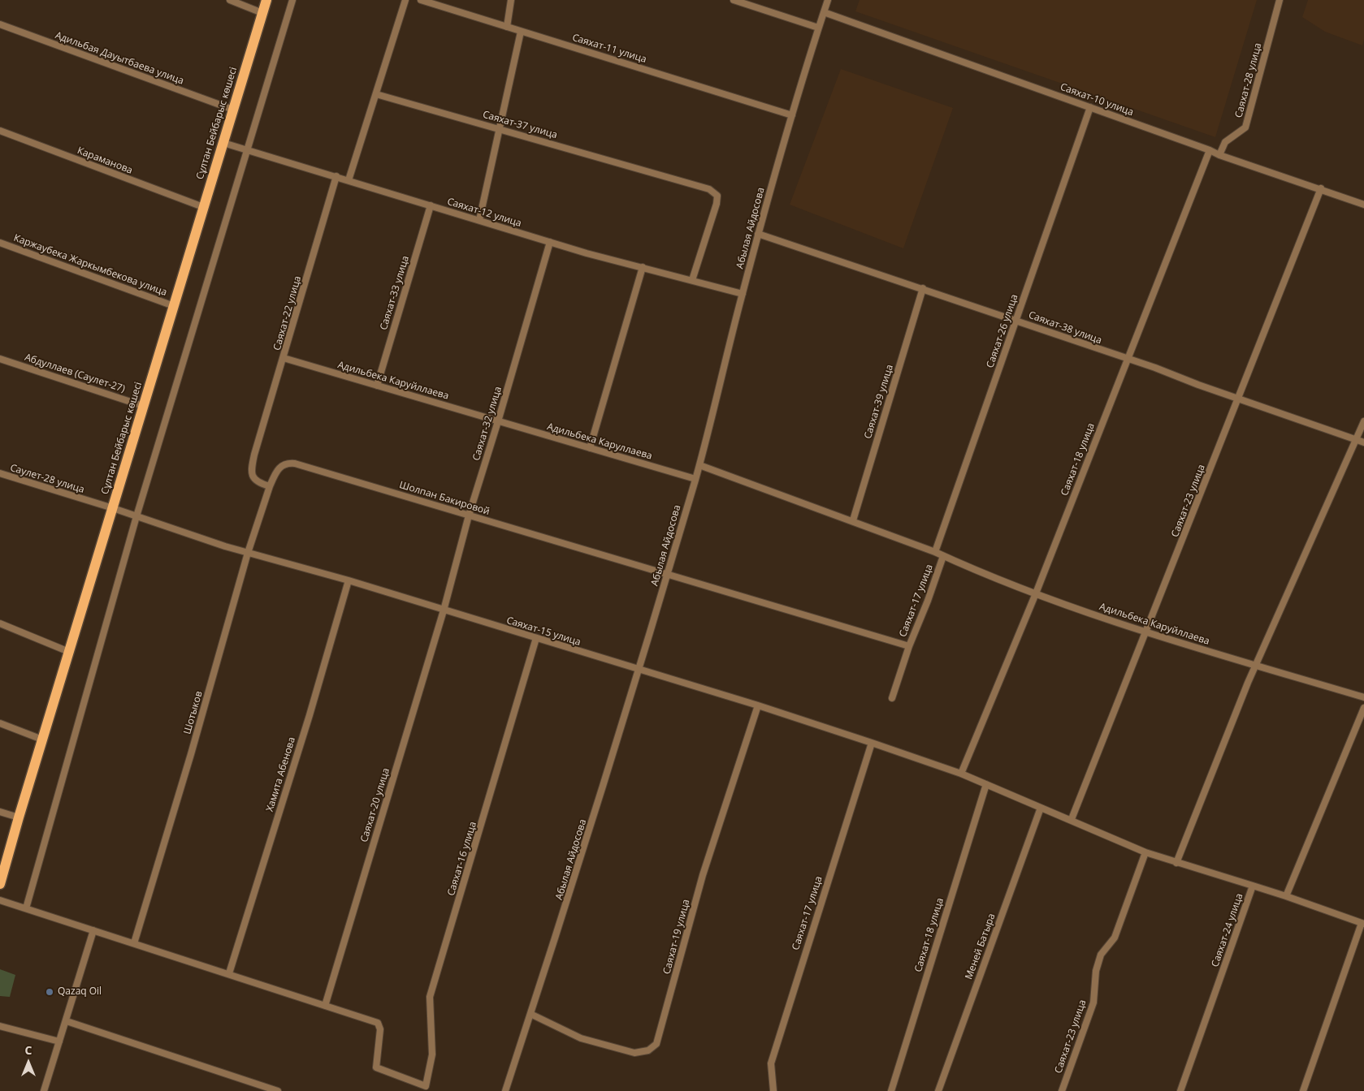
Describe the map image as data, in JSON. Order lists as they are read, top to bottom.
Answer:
{
  "streets": {
    "main road": ["Сұлтан Бейбарыс көшесі"],
    "street": [
      "Саяхат-11 улица",
      "Адильбая Дауытбаева улица",
      "Саяхат-28 улица",
      "Саяхат-10 улица",
      "Саяхат-37 улица",
      "Караманова",
      "Саяхат-12 улица",
      "Абылая Айдосова",
      "Каржаубека Жаркымбекова улица",
      "Саяхат-33 улица",
      "Саяхат-22 улица",
      "Саяхат-38 улица",
      "Саяхат-26 улица",
      "Абдуллаев (Саулет-27)",
      "Адильбека Каруйллаева",
      "Саяхат-39 улица",
      "Саяхат-32 улица",
      "Адильбека Каруллаева",
      "Саяхат-18 улица",
      "Саулет-28 улица",
      "Шолпан Бакировой",
      "Саяхат-23 улица",
      "Саяхат-17 улица",
      "Саяхат-15 улица",
      "Шотыков",
      "Хамита Абенова",
      "Саяхат-20 улица",
      "Саяхат-16 улица",
      "Саяхат-24 улица",
      "Саяхат-19 улица",
      "Меней Батыра"
    ]
  },
  "crossings": [
    ["Саяхат-11 улица", "Абылая Айдосова"],
    ["Адильбая Дауытбаева улица", "Сұлтан Бейбарыс көшесі"],
    ["Саяхат-28 улица", "Саяхат-10 улица"],
    ["Саяхат-10 улица", "Абылая Айдосова"],
    ["Саяхат-10 улица", "Саяхат-26 улица"],
    ["Саяхат-10 улица", "Саяхат-18 улица"],
    ["Саяхат-10 улица", "Саяхат-23 улица"],
    ["Сұлтан Бейбарыс көшесі", "Караманова"],
    ["Сұлтан Бейбарыс көшесі", "Саяхат-12 улица"],
    ["Сұлтан Бейбарыс көшесі", "Каржаубека Жаркымбекова улица"],
    ["Сұлтан Бейбарыс көшесі", "Абдуллаев (Саулет-27)"],
    ["Сұлтан Бейбарыс көшесі", "Саулет-28 улица"],
    ["Саяхат-37 улица", "Саяхат-12 улица"],
    ["Саяхат-12 улица", "Абылая Айдосова"],
    ["Саяхат-12 улица", "Саяхат-33 улица"],
    ["Саяхат-12 улица", "Саяхат-22 улица"],
    ["Саяхат-12 улица", "Саяхат-32 улица"],
    ["Абылая Айдосова", "Саяхат-38 улица"],
    ["Абылая Айдосова", "Адильбека Каруллаева"],
    ["Абылая Айдосова", "Шолпан Бакировой"],
    ["Абылая Айдосова", "Саяхат-15 улица"],
    ["Абылая Айдосова", "Саяхат-19 улица"],
    ["Саяхат-33 улица", "Адильбека Каруйллаева"],
    ["Саяхат-22 улица", "Адильбека Каруйллаева"],
    ["Саяхат-22 улица", "Шолпан Бакировой"],
    ["Саяхат-22 улица", "Шотыков"],
    ["Саяхат-38 улица", "Саяхат-26 улица"],
    ["Саяхат-38 улица", "Саяхат-39 улица"],
    ["Саяхат-38 улица", "Саяхат-18 улица"],
    ["Саяхат-38 улица", "Саяхат-23 улица"],
    ["Адильбека Каруйллаева", "Саяхат-32 улица"],
    ["Адильбека Каруйллаева", "Адильбека Каруллаева"],
    ["Адильбека Каруйллаева", "Саяхат-18 улица"],
    ["Адильбека Каруйллаева", "Саяхат-23 улица"],
    ["Адильбека Каруйллаева", "Саяхат-17 улица"],
    ["Саяхат-32 улица", "Адильбека Каруллаева"],
    ["Саяхат-32 улица", "Шолпан Бакировой"],
    ["Саяхат-32 улица", "Саяхат-15 улица"],
    ["Саяхат-32 улица", "Саяхат-20 улица"],
    ["Саяхат-18 улица", "Саяхат-15 улица"],
    ["Саулет-28 улица", "Саяхат-15 улица"],
    ["Саулет-28 улица", "Шотыков"],
    ["Шолпан Бакировой", "Саяхат-17 улица"],
    ["Шолпан Бакировой", "Шотыков"],
    ["Саяхат-23 улица", "Саяхат-15 улица"],
    ["Саяхат-17 улица", "Саяхат-15 улица"],
    ["Саяхат-15 улица", "Шотыков"],
    ["Саяхат-15 улица", "Хамита Абенова"],
    ["Саяхат-15 улица", "Саяхат-20 улица"],
    ["Саяхат-15 улица", "Саяхат-16 улица"],
    ["Саяхат-15 улица", "Саяхат-24 улица"],
    ["Саяхат-15 улица", "Саяхат-19 улица"],
    ["Саяхат-15 улица", "Меней Батыра"],
    ["Саяхат-20 улица", "Саяхат-16 улица"]
  ],
  "places": ["Qazaq Oil"],
  "north": "top"
}
